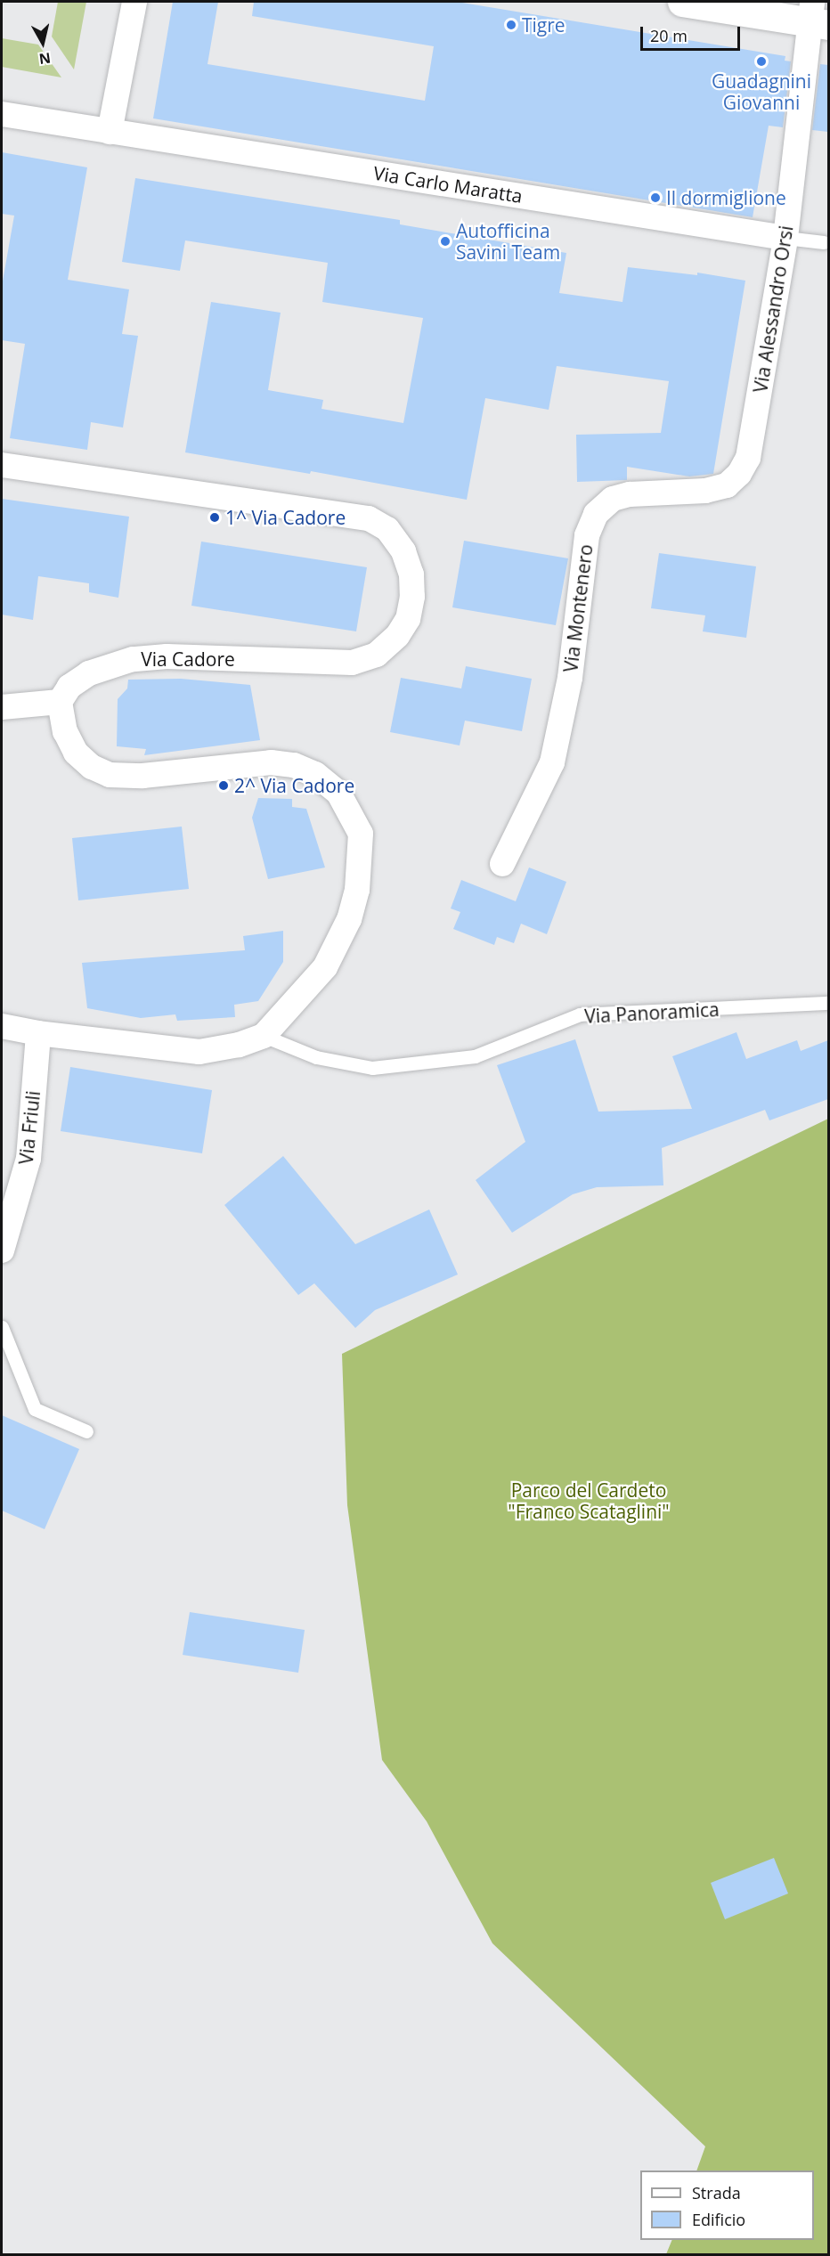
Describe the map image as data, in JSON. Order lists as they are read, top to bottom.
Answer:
{
  "streets": {
    "street": [
      "Via Carlo Maratta",
      "Via Alessandro Orsi",
      "Via Montenero",
      "Via Cadore",
      "Via Friuli"
    ],
    "lane": ["Via Panoramica"]
  },
  "crossings": [
    ["Via Carlo Maratta", "Via Alessandro Orsi"],
    ["Via Alessandro Orsi", "Via Montenero"]
  ],
  "parks": ["Parco del Cardeto \"Franco Scataglini\""],
  "places": [
    "Tigre",
    "Guadagnini Giovanni",
    "Il dormiglione",
    "Autofficina Savini Team",
    "1^ Via Cadore",
    "2^ Via Cadore"
  ],
  "legend": ["Strada", "Edificio"],
  "scale_bar": "20 m",
  "north": "bottom"
}
